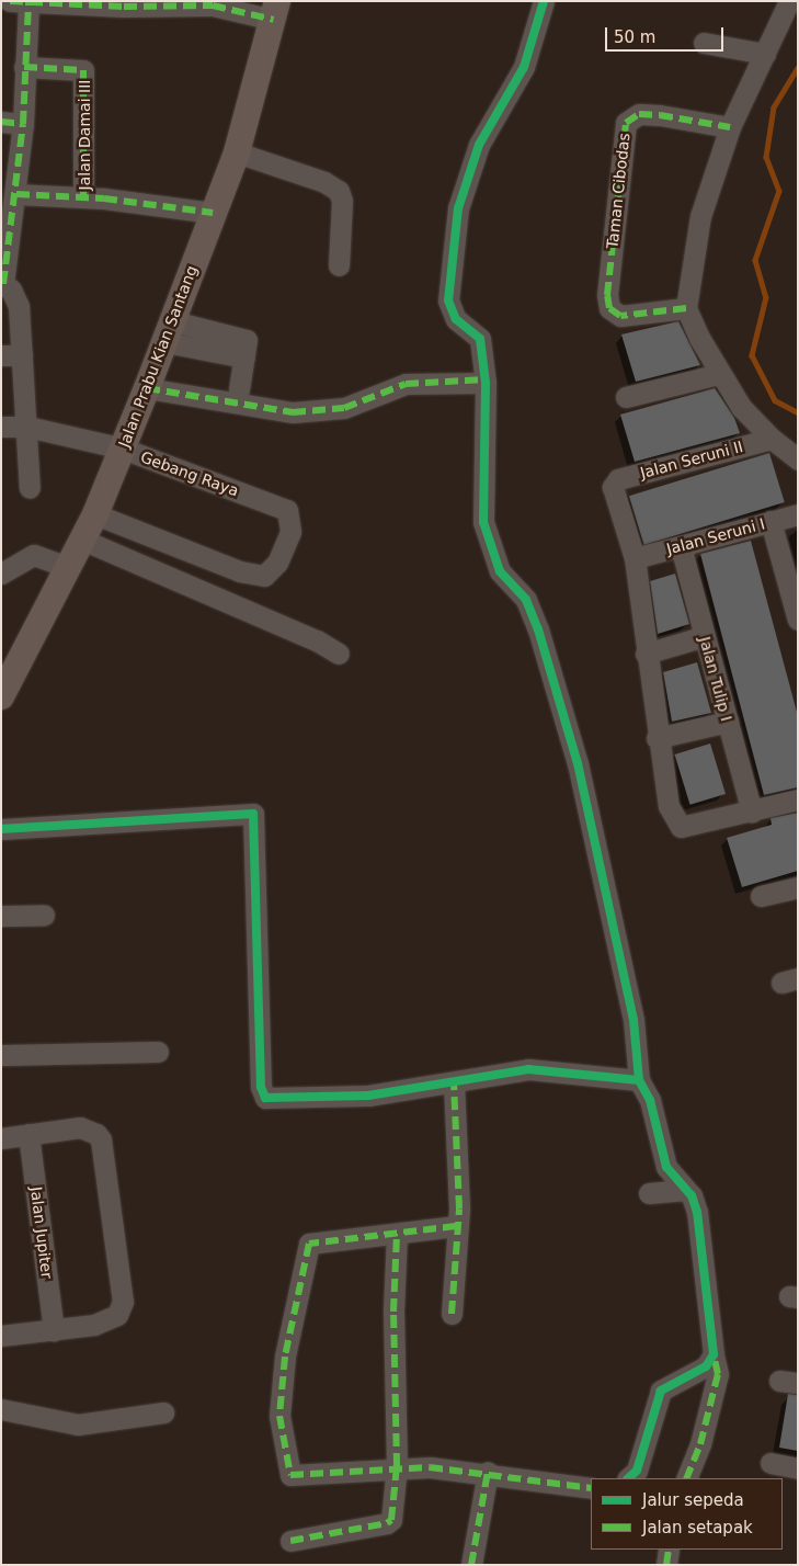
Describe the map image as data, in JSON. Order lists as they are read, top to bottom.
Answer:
{
  "streets": {
    "main road": ["Jalan Prabu Kian Santang"],
    "street": [
      "Jalan Damai III",
      "Taman Cibodas",
      "Jalan Seruni II",
      "Gebang Raya",
      "Jalan Seruni I",
      "Jalan Tulip I",
      "Jalan Jupiter"
    ]
  },
  "crossings": [
    ["Jalan Damai III", "Jalan Prabu Kian Santang"],
    ["Jalan Prabu Kian Santang", "Gebang Raya"],
    ["Jalan Seruni II", "Jalan Seruni I"],
    ["Jalan Seruni I", "Jalan Tulip I"]
  ],
  "legend": ["Jalur sepeda", "Jalan setapak"],
  "scale_bar": "50 m"
}
